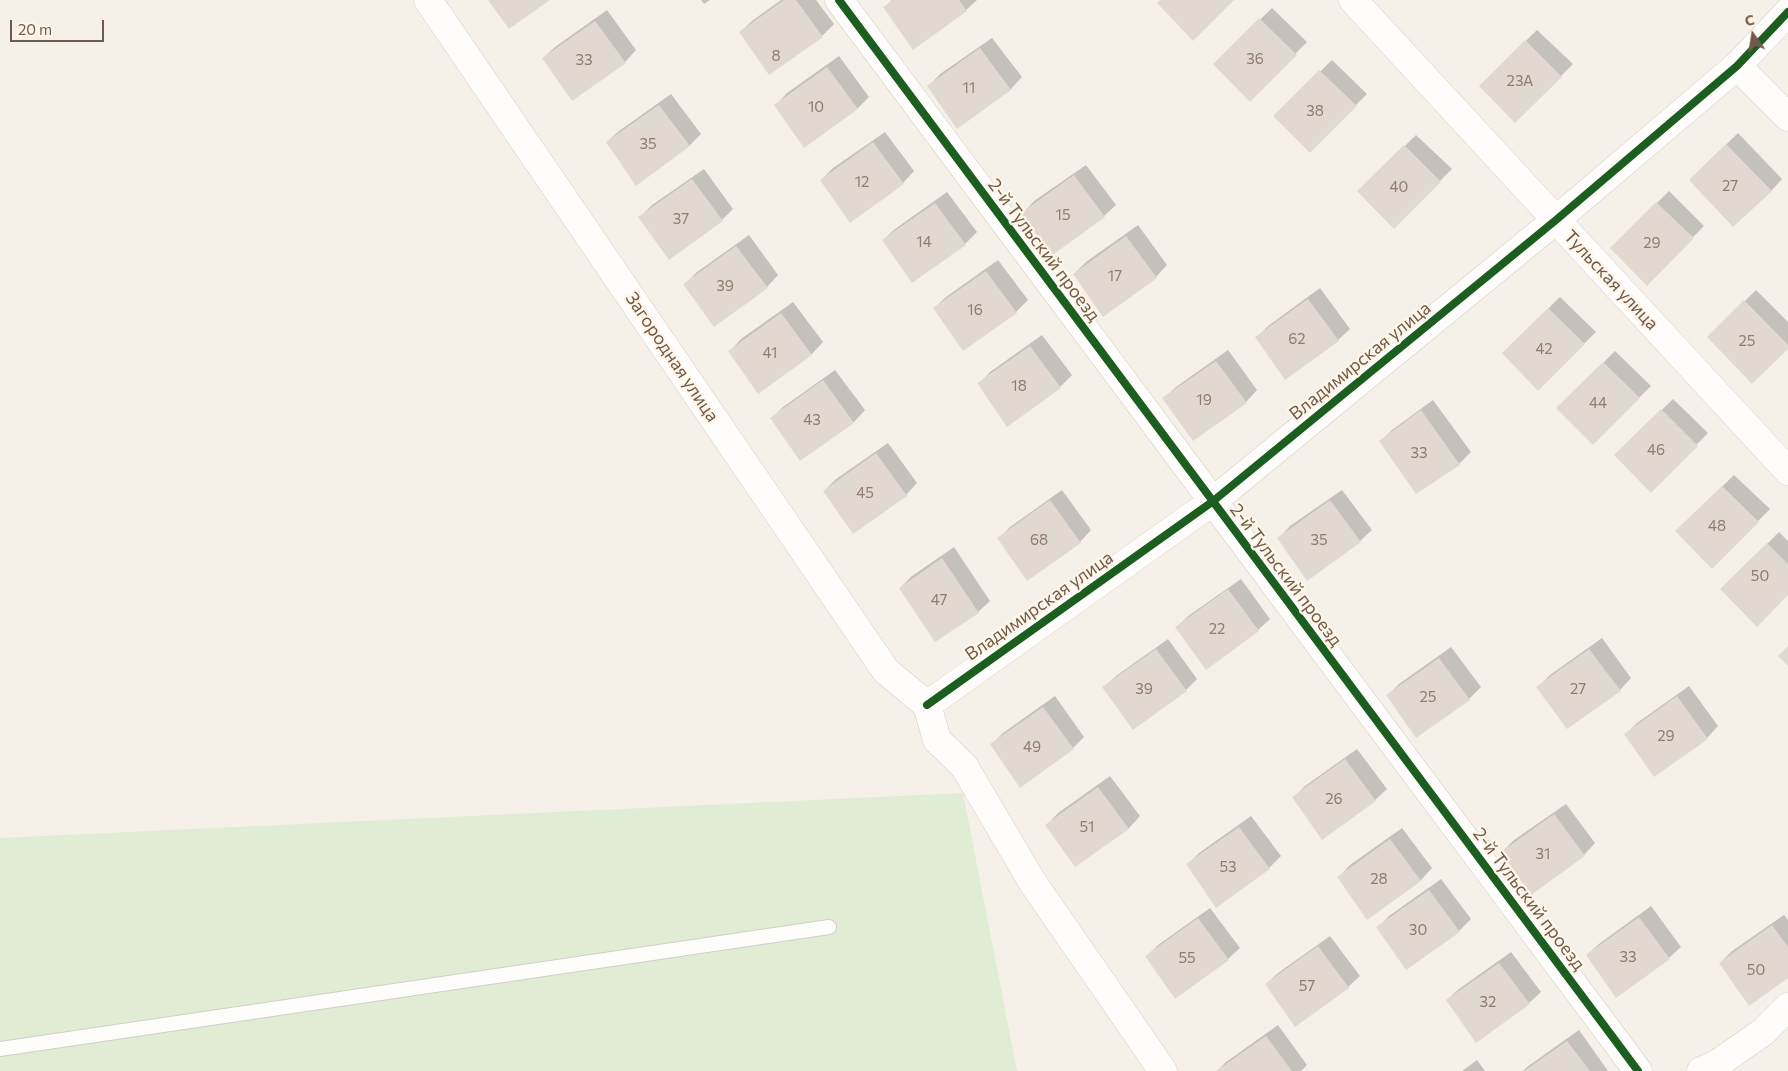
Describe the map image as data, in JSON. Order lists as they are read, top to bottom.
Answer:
{
  "streets": {
    "street": [
      "2-й Тульский проезд",
      "Тульская улица",
      "Загородная улица",
      "Владимирская улица"
    ]
  },
  "crossings": [
    ["2-й Тульский проезд", "Владимирская улица"],
    ["Тульская улица", "Владимирская улица"],
    ["Загородная улица", "Владимирская улица"]
  ],
  "house_numbers": [
    "8",
    "36",
    "33",
    "23А",
    "11",
    "10",
    "38",
    "35",
    "12",
    "27",
    "40",
    "15",
    "37",
    "14",
    "29",
    "17",
    "39",
    "16",
    "62",
    "25",
    "42",
    "41",
    "18",
    "19",
    "44",
    "43",
    "46",
    "33",
    "45",
    "48",
    "68",
    "35",
    "50",
    "47",
    "22",
    "39",
    "27",
    "25",
    "29",
    "49",
    "26",
    "51",
    "31",
    "53",
    "28",
    "30",
    "33",
    "55",
    "50",
    "57",
    "32"
  ],
  "scale_bar": "20 m",
  "north": "top"
}
